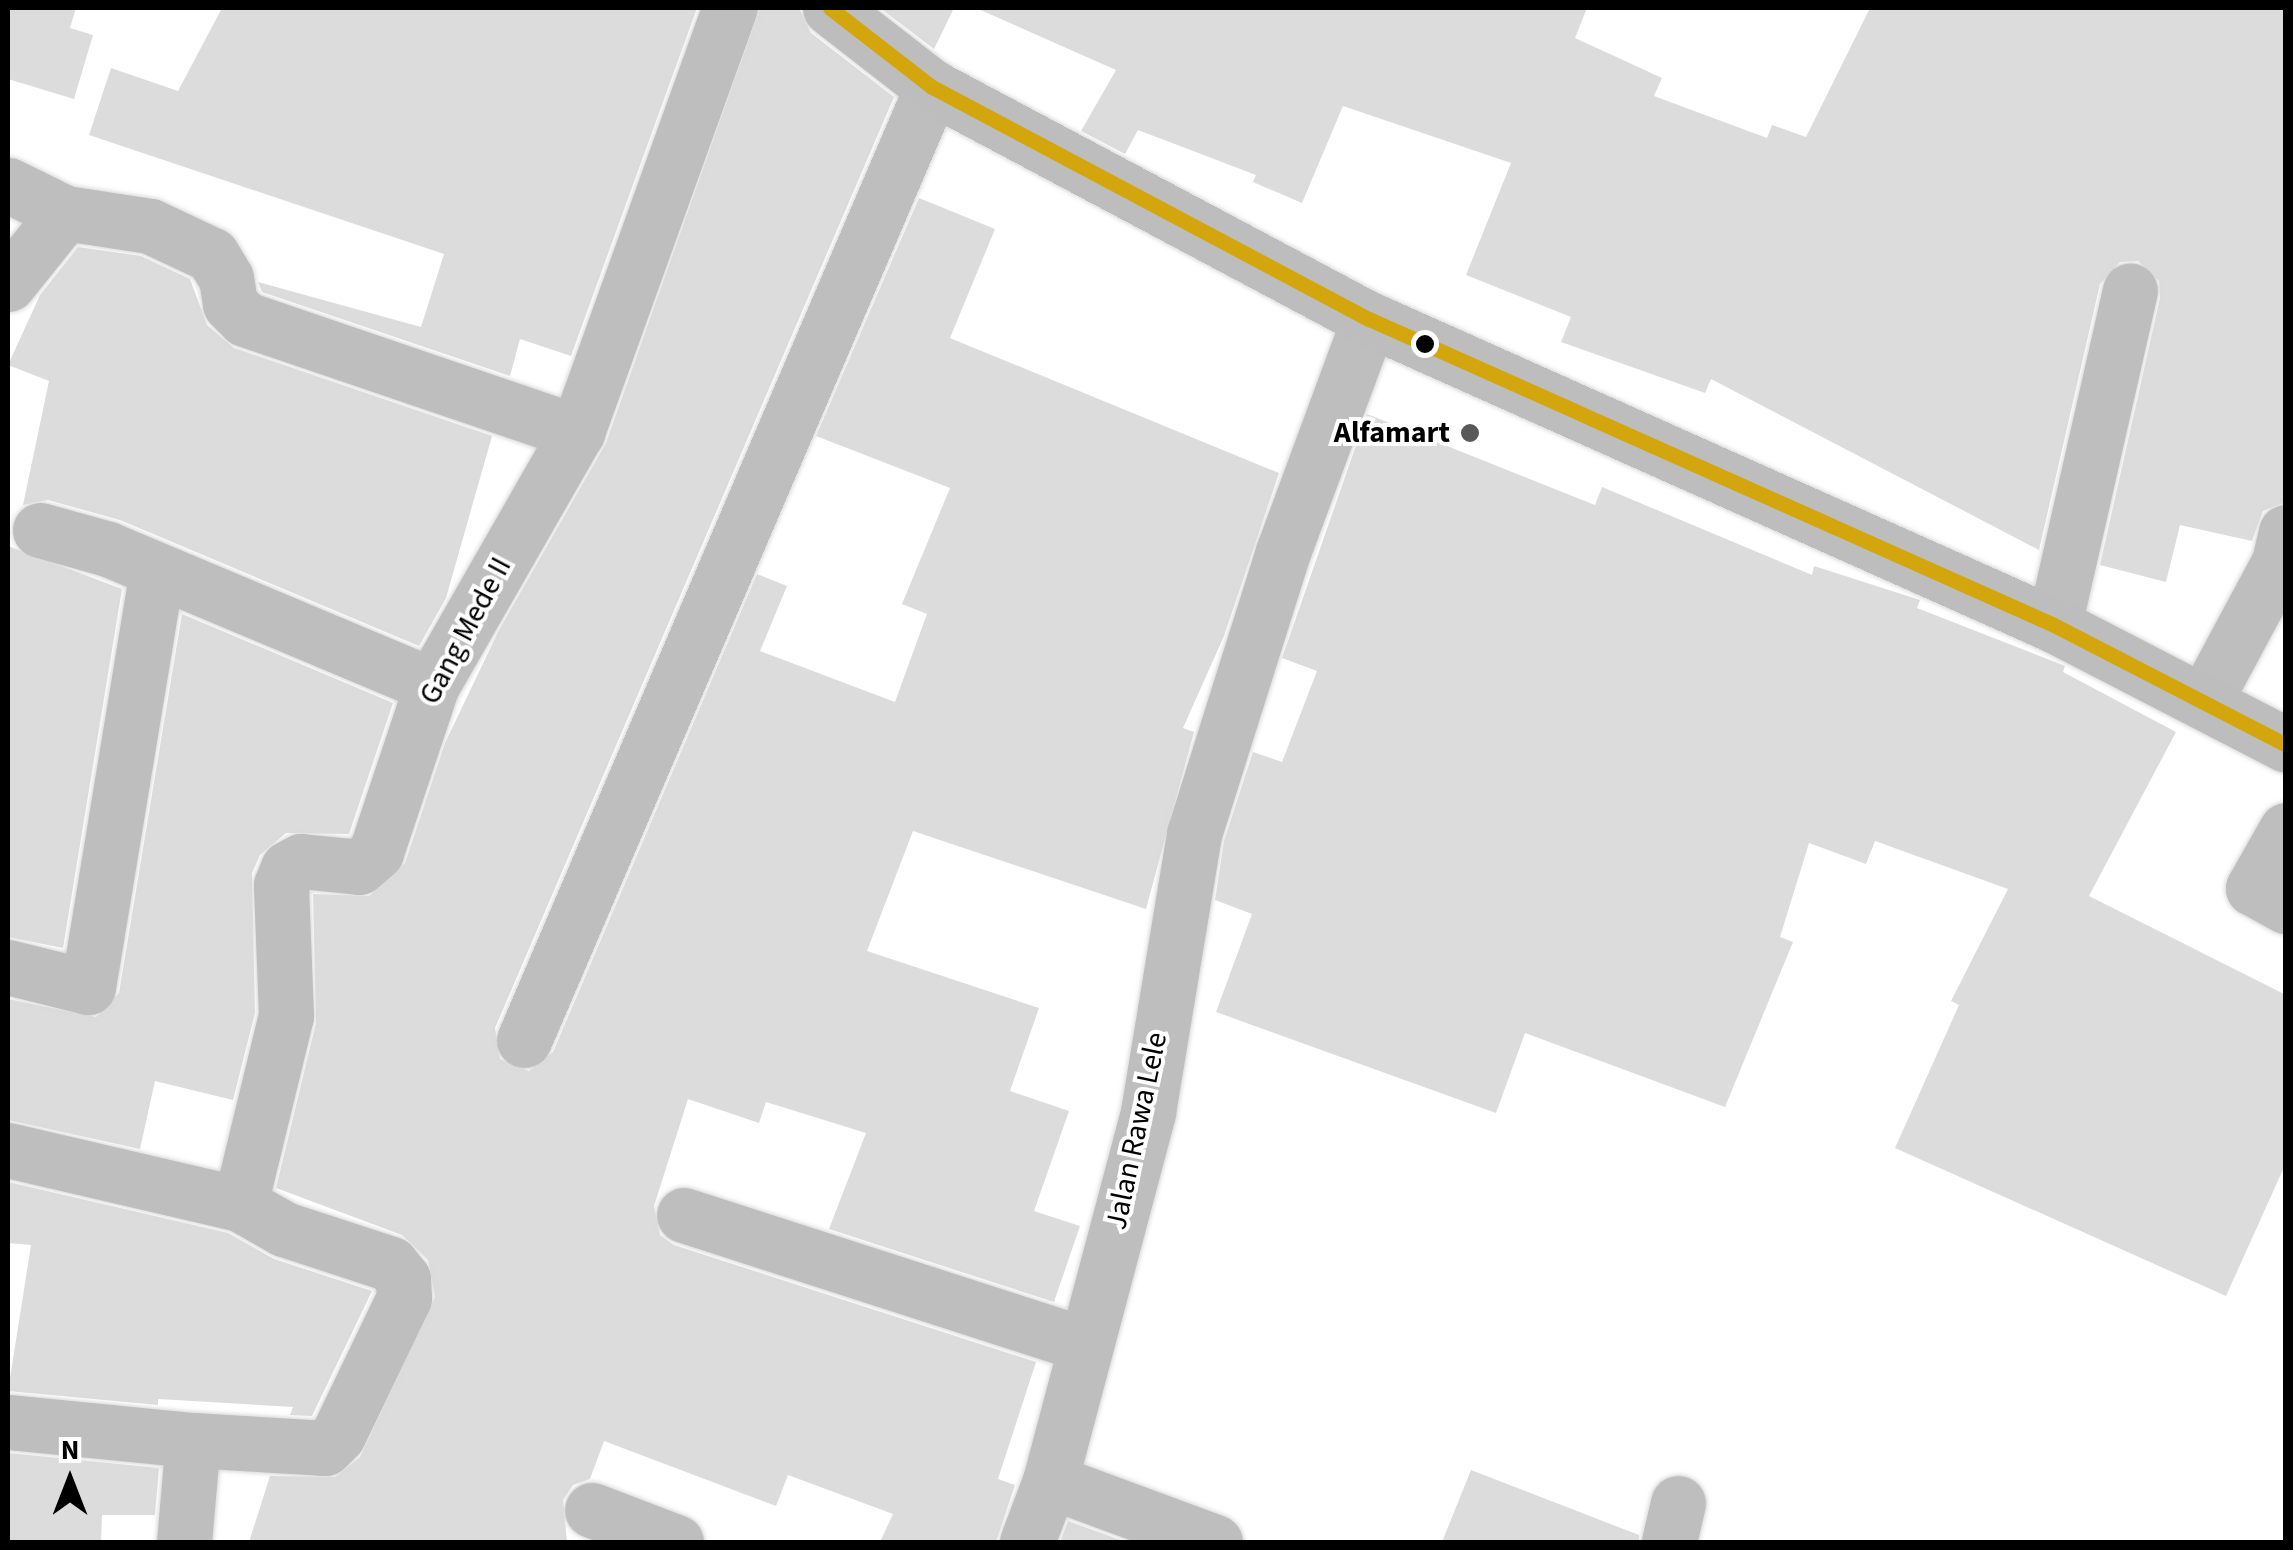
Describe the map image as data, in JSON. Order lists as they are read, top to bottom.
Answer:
{
  "streets": {
    "street": ["Gang Mede II", "Jalan Rawa Lele"]
  },
  "places": ["Alfamart"],
  "north": "top"
}
